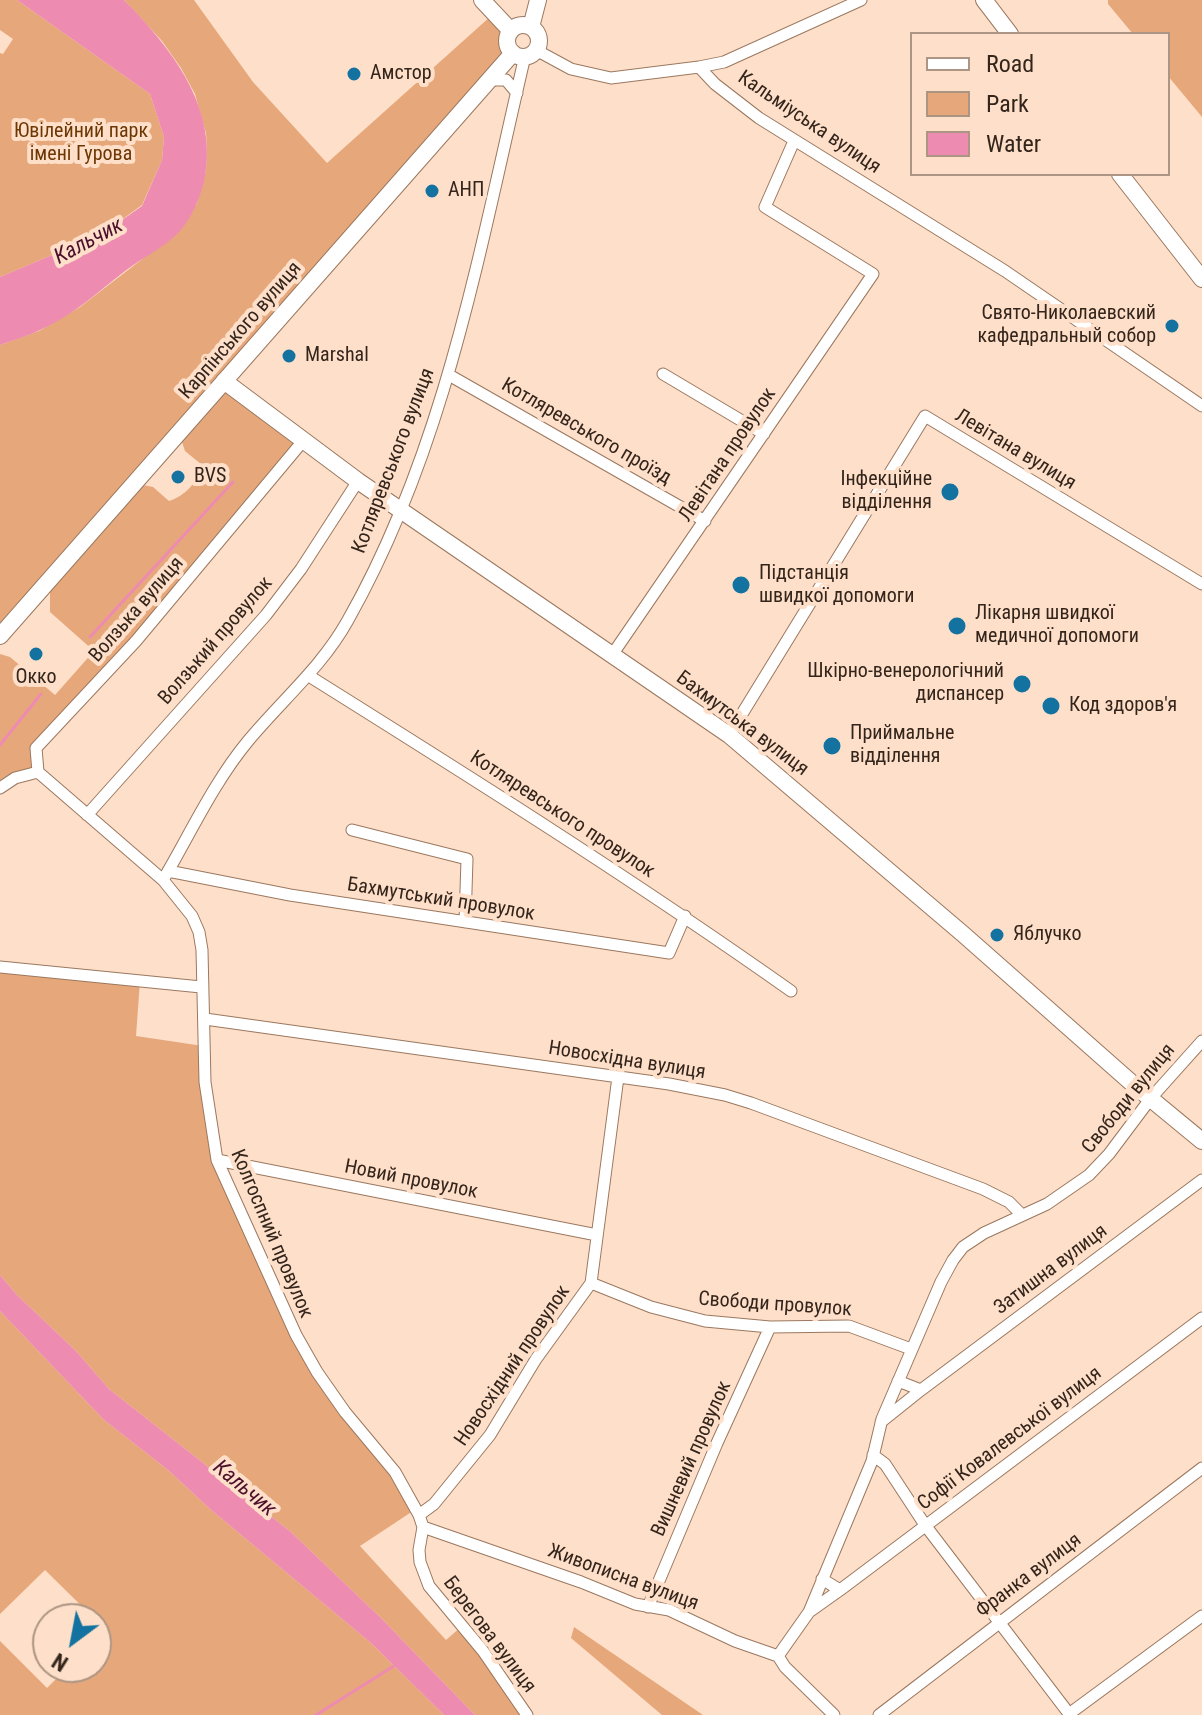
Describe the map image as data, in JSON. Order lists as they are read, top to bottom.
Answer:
{
  "streets": {
    "street": [
      "Кальміуська вулиця",
      "Карпінського вулиця",
      "Котляревського проїзд",
      "Левітана вулиця",
      "Левітана провулок",
      "Котляревського вулиця",
      "Волзька вулиця",
      "Волзький провулок",
      "Бахмутська вулиця",
      "Котляревського провулок",
      "Бахмутський провулок",
      "Новосхідна вулиця",
      "Свободи вулиця",
      "Новий провулок",
      "Колгоспний провулок",
      "Затишна вулиця",
      "Свободи провулок",
      "Новосхідний провулок",
      "Софії Ковалевської вулиця",
      "Вишневий провулок",
      "Франка вулиця",
      "Живописна вулиця",
      "Берегова вулиця"
    ]
  },
  "crossings": [
    ["Кальміуська вулиця", "Левітана провулок"],
    ["Карпінського вулиця", "Котляревського вулиця"],
    ["Карпінського вулиця", "Бахмутська вулиця"],
    ["Котляревського проїзд", "Левітана провулок"],
    ["Котляревського проїзд", "Котляревського вулиця"],
    ["Левітана вулиця", "Бахмутська вулиця"],
    ["Левітана провулок", "Бахмутська вулиця"],
    ["Котляревського вулиця", "Бахмутська вулиця"],
    ["Котляревського вулиця", "Котляревського провулок"],
    ["Котляревського вулиця", "Бахмутський провулок"],
    ["Котляревського вулиця", "Колгоспний провулок"],
    ["Волзька вулиця", "Бахмутська вулиця"],
    ["Волзька вулиця", "Колгоспний провулок"],
    ["Волзький провулок", "Бахмутська вулиця"],
    ["Волзький провулок", "Колгоспний провулок"],
    ["Бахмутська вулиця", "Свободи вулиця"],
    ["Котляревського провулок", "Бахмутський провулок"],
    ["Бахмутський провулок", "Колгоспний провулок"],
    ["Новосхідна вулиця", "Свободи вулиця"],
    ["Новосхідна вулиця", "Колгоспний провулок"],
    ["Новосхідна вулиця", "Новосхідний провулок"],
    ["Свободи вулиця", "Свободи провулок"],
    ["Новий провулок", "Колгоспний провулок"],
    ["Новий провулок", "Новосхідний провулок"],
    ["Колгоспний провулок", "Новосхідний провулок"],
    ["Колгоспний провулок", "Живописна вулиця"],
    ["Колгоспний провулок", "Берегова вулиця"],
    ["Свободи провулок", "Новосхідний провулок"],
    ["Свободи провулок", "Вишневий провулок"],
    ["Софії Ковалевської вулиця", "Живописна вулиця"],
    ["Вишневий провулок", "Живописна вулиця"],
    ["Живописна вулиця", "Берегова вулиця"]
  ],
  "water": ["Кальчик"],
  "parks": ["Ювілейний парк імені Гурова"],
  "places": [
    "Амстор",
    "АНП",
    "Свято-Николаевский кафедральный собор",
    "Marshal",
    "BVS",
    "Інфекційне відділення",
    "Підстанція швидкої допомоги",
    "Лікарня швидкої медичної допомоги",
    "Окко",
    "Шкірно-венерологічний диспансер",
    "Код здоров'я",
    "Приймальне відділення",
    "Яблучко"
  ],
  "legend": ["Road", "Park", "Water"],
  "north": "bottom left"
}
